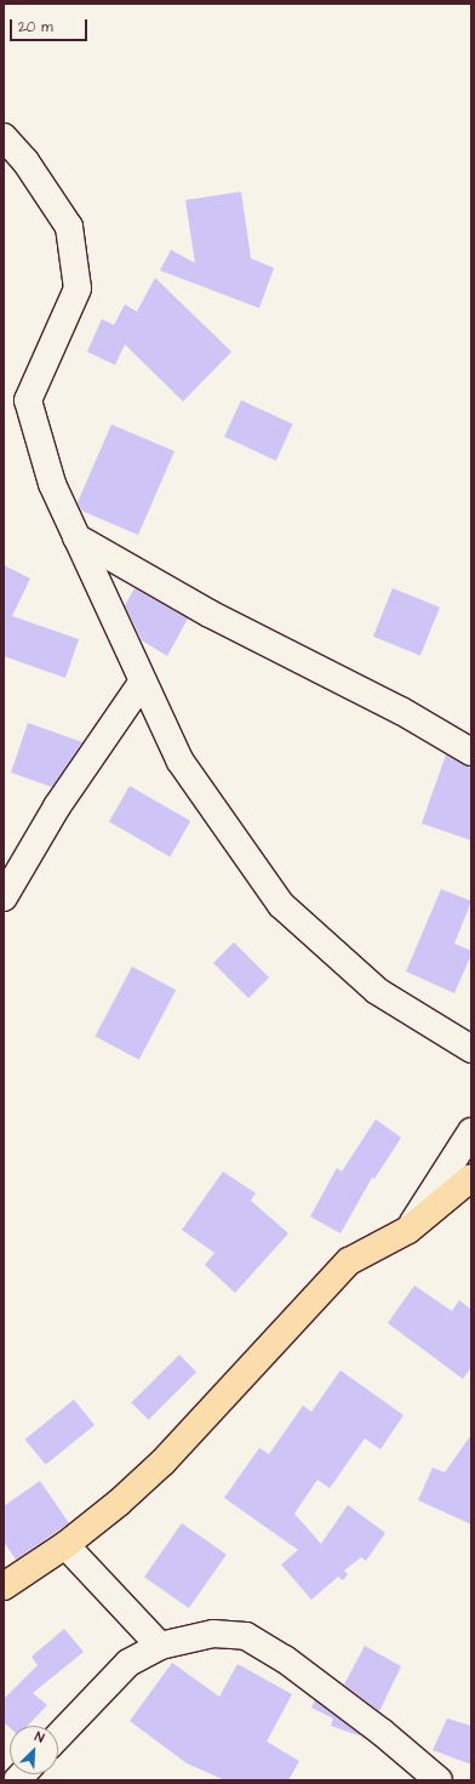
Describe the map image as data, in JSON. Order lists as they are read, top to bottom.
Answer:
{
  "scale_bar": "20 m",
  "north": "top right"
}
